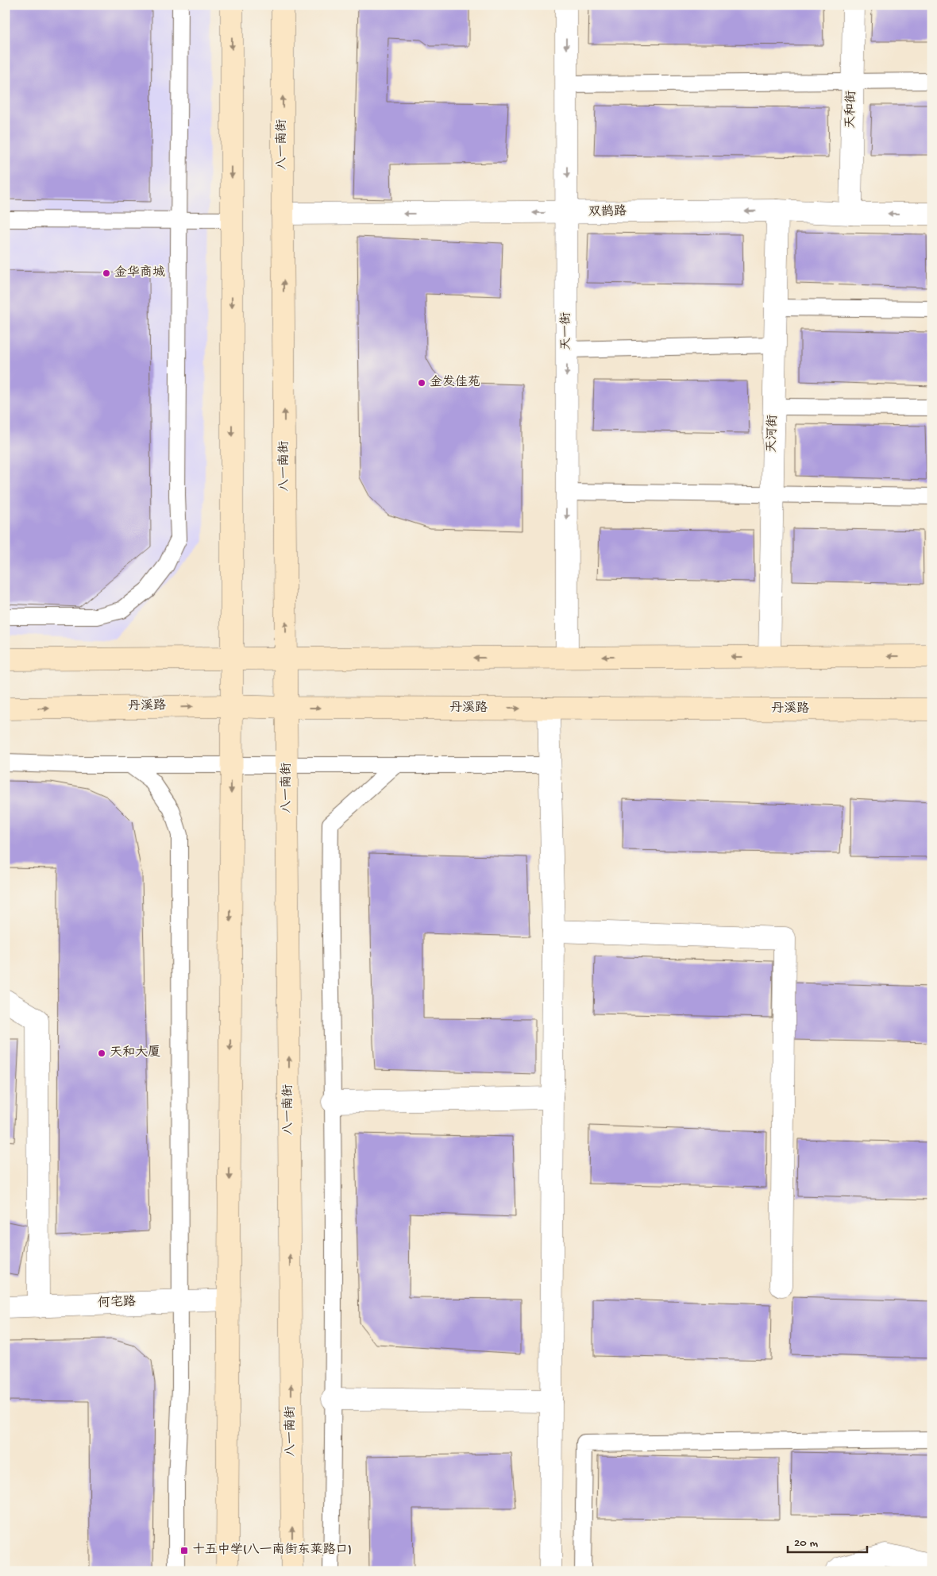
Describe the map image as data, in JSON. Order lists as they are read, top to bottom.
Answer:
{
  "streets": {
    "main road": ["八一南街", "丹溪路"],
    "street": [
      "天和街",
      "双鹊路",
      "天一街",
      "天河街",
      "何宅路"
    ]
  },
  "crossings": [
    ["天和街", "双鹊路"],
    ["八一南街", "双鹊路"],
    ["八一南街", "丹溪路"],
    ["双鹊路", "天一街"],
    ["双鹊路", "天河街"]
  ],
  "one_way": ["双鹊路", "天一街"],
  "places": {
    "other": ["金华商城", "金发佳苑", "天和大厦"],
    "transit": ["十五中学(八一南街东莱路口)"]
  },
  "scale_bar": "20 m"
}
